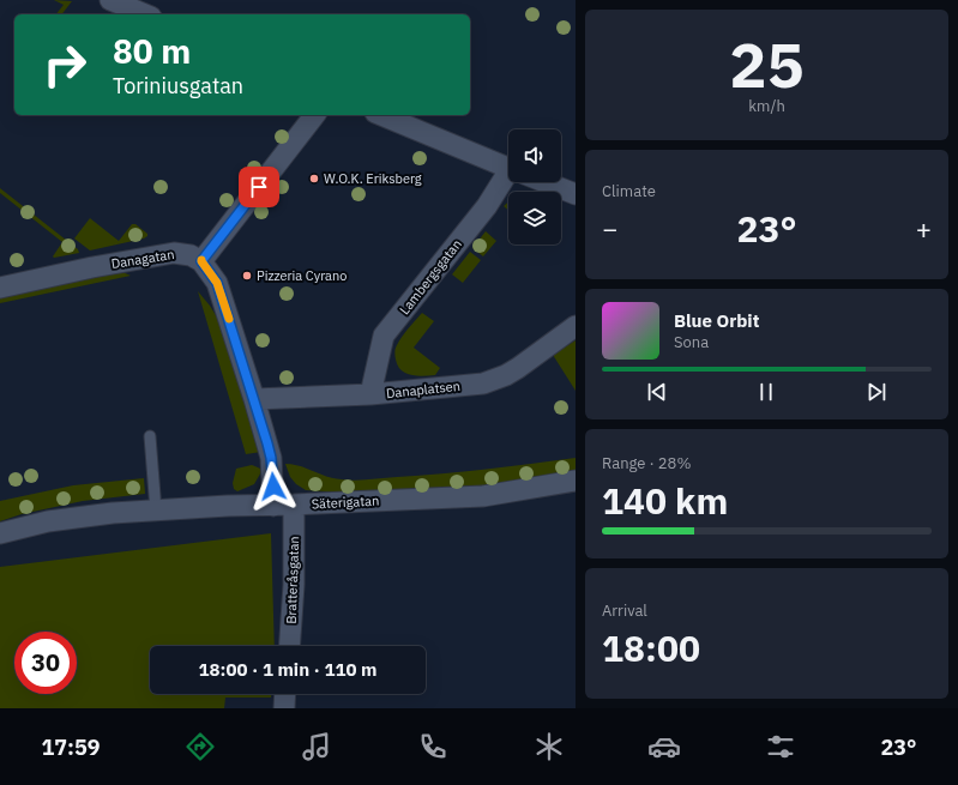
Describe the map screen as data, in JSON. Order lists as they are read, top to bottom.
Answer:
{
  "streets": {
    "street": [
      "Danagatan",
      "Lambergsgatan",
      "Danaplatsen",
      "Säterigatan",
      "Bratteråsgatan"
    ]
  },
  "crossings": [
    ["Lambergsgatan", "Danaplatsen"],
    ["Säterigatan", "Bratteråsgatan"]
  ],
  "places": ["W.O.K. Eriksberg", "Pizzeria Cyrano"],
  "page": {
    "tile": [
      ["25", "km/h"],
      "Climate",
      ["Range · 28%", "140 km"],
      ["Arrival", "18:00"]
    ],
    "turn": ["80 m", "Toriniusgatan"],
    "heat": ["−", "23°", "+"],
    "song": ["Blue Orbit", "Sona"],
    "limit": "30",
    "trip": "18:00 · 1 min · 110 m",
    "tabs": ["17:59", "23°"]
  }
}
